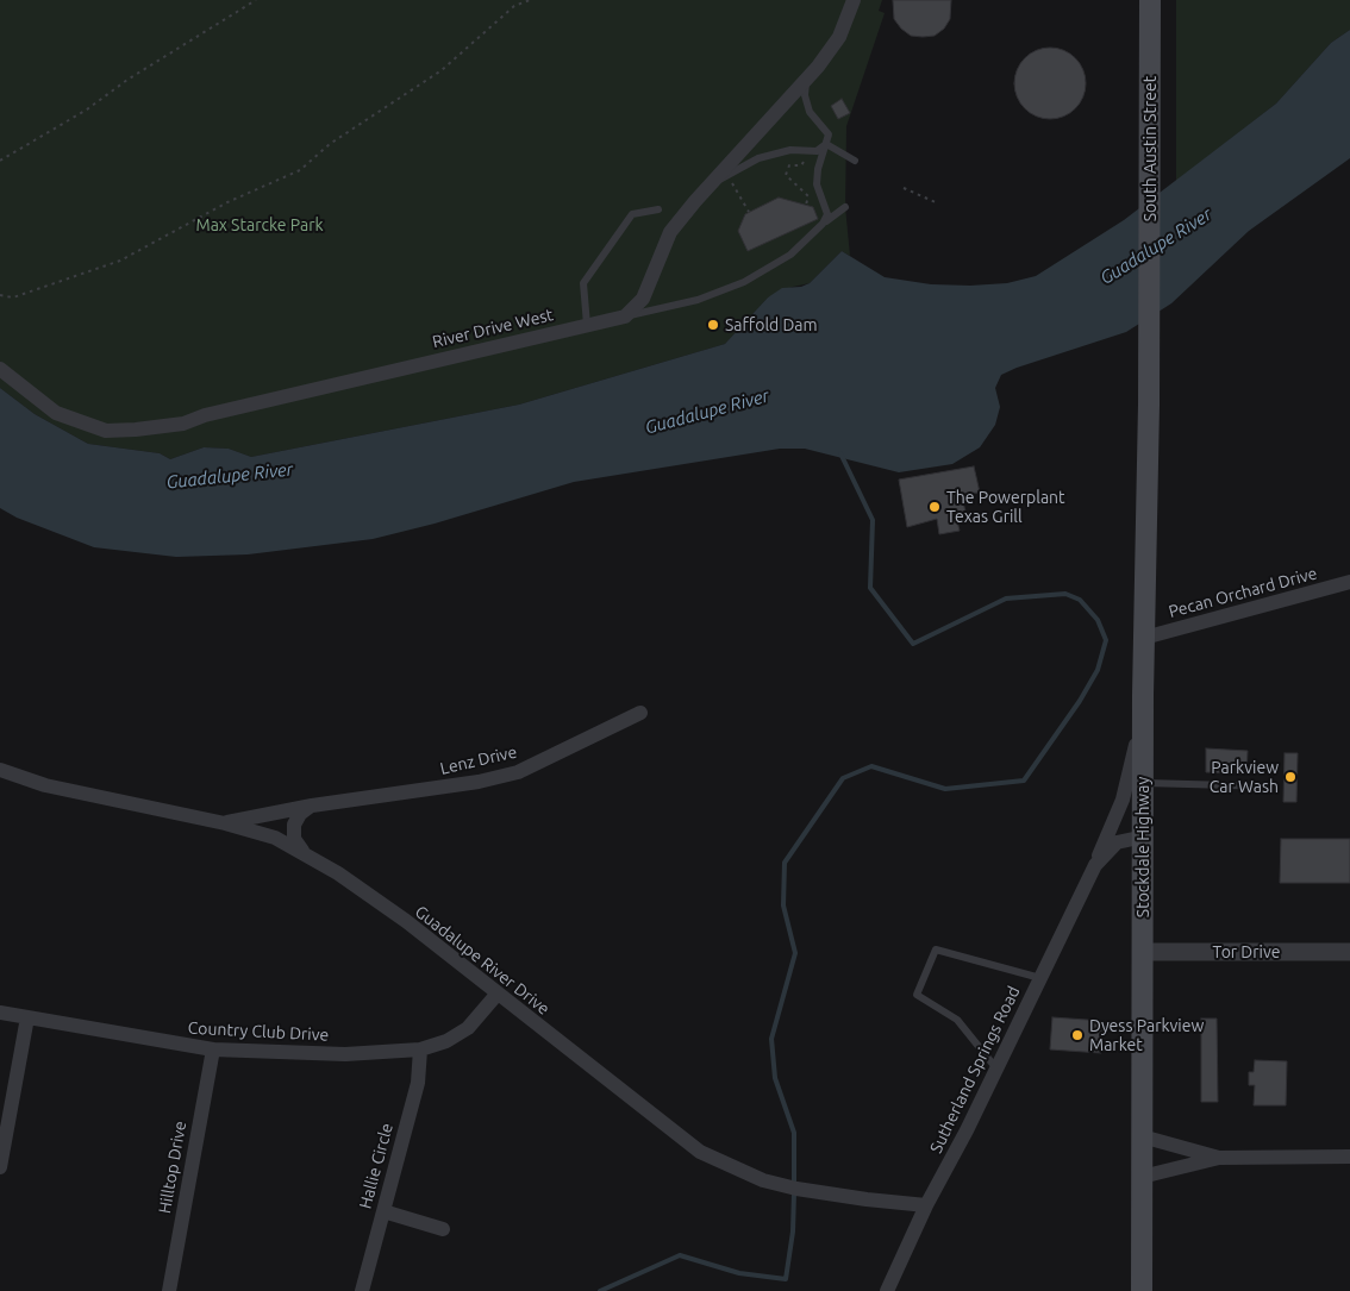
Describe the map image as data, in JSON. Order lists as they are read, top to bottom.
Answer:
{
  "streets": {
    "main road": ["South Austin Street", "Stockdale Highway"],
    "street": [
      "River Drive West",
      "Pecan Orchard Drive",
      "Lenz Drive",
      "Tor Drive",
      "Guadalupe River Drive",
      "Country Club Drive",
      "Sutherland Springs Road",
      "Hallie Circle",
      "Hilltop Drive"
    ]
  },
  "crossings": [
    ["South Austin Street", "Stockdale Highway"],
    ["Pecan Orchard Drive", "Stockdale Highway"],
    ["Lenz Drive", "Guadalupe River Drive"],
    ["Stockdale Highway", "Tor Drive"],
    ["Stockdale Highway", "Sutherland Springs Road"],
    ["Guadalupe River Drive", "Country Club Drive"],
    ["Guadalupe River Drive", "Sutherland Springs Road"],
    ["Country Club Drive", "Hallie Circle"],
    ["Country Club Drive", "Hilltop Drive"]
  ],
  "water": ["Guadalupe River"],
  "parks": ["Max Starcke Park"],
  "places": [
    "Saffold Dam",
    "The Powerplant Texas Grill",
    "Parkview Car Wash",
    "Dyess Parkview Market"
  ]
}
